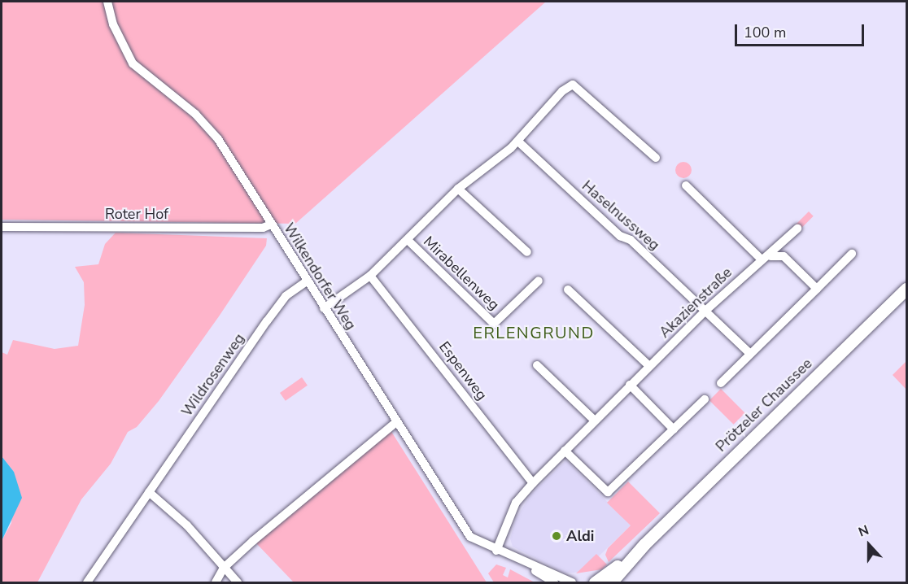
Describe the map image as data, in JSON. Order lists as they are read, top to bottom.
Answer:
{
  "streets": {
    "main road": ["Prötzeler Chaussee"],
    "street": [
      "Roter Hof",
      "Haselnussweg",
      "Mirabellenweg",
      "Wilkendorfer Weg",
      "Akazienstraße",
      "Espenweg",
      "Wildrosenweg"
    ]
  },
  "crossings": [
    ["Roter Hof", "Wilkendorfer Weg"],
    ["Haselnussweg", "Mirabellenweg"],
    ["Haselnussweg", "Akazienstraße"],
    ["Mirabellenweg", "Wilkendorfer Weg"],
    ["Mirabellenweg", "Espenweg"],
    ["Wilkendorfer Weg", "Akazienstraße"],
    ["Wilkendorfer Weg", "Wildrosenweg"],
    ["Akazienstraße", "Espenweg"]
  ],
  "districts": ["ERLENGRUND"],
  "places": ["Aldi"],
  "scale_bar": "100 m",
  "north": "top"
}
